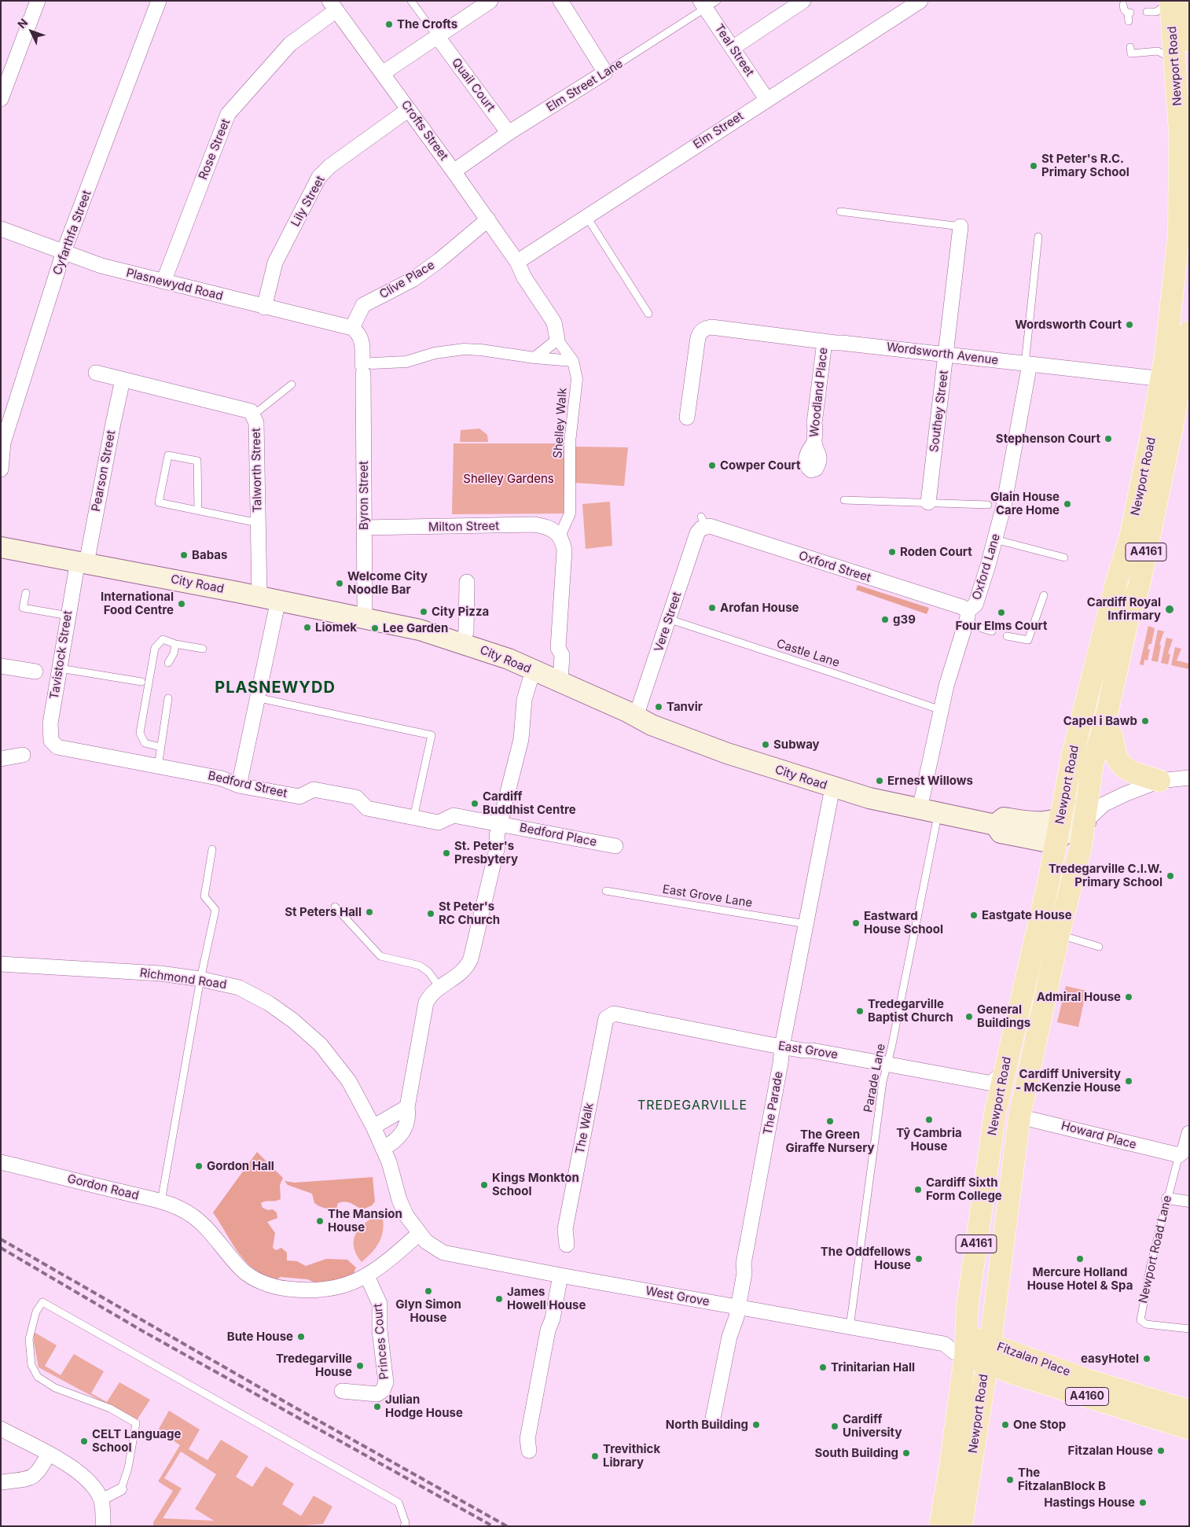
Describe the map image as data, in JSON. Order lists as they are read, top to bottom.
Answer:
{
  "streets": {
    "main road": [
      "Newport Road",
      "A4161",
      "City Road",
      "Fitzalan Place",
      "A4160"
    ],
    "street": [
      "Teal Street",
      "Quail Court",
      "Elm Street Lane",
      "Crofts Street",
      "Elm Street",
      "Rose Street",
      "Lily Street",
      "Cyfarthfa Street",
      "Clive Place",
      "Plasnewydd Road",
      "Wordsworth Avenue",
      "Woodland Place",
      "Southey Street",
      "Shelley Walk",
      "Talworth Street",
      "Pearson Street",
      "Byron Street",
      "Milton Street",
      "Oxford Street",
      "Oxford Lane",
      "Vere Street",
      "Tavistock Street",
      "Bedford Street",
      "Bedford Place",
      "Richmond Road",
      "East Grove",
      "The Parade",
      "The Walk",
      "Howard Place",
      "Gordon Road",
      "Newport Road Lane",
      "West Grove",
      "Princes Court"
    ],
    "lane": ["Castle Lane", "East Grove Lane", "Parade Lane"]
  },
  "crossings": [
    ["Teal Street", "Elm Street Lane"],
    ["Teal Street", "Elm Street"],
    ["Newport Road", "Wordsworth Avenue"],
    ["Newport Road", "City Road"],
    ["Newport Road", "East Grove"],
    ["Newport Road", "Howard Place"],
    ["Newport Road", "West Grove"],
    ["Newport Road", "Fitzalan Place"],
    ["Quail Court", "Elm Street Lane"],
    ["Elm Street Lane", "Crofts Street"],
    ["Crofts Street", "Elm Street"],
    ["Crofts Street", "Rose Street"],
    ["Crofts Street", "Lily Street"],
    ["Crofts Street", "Clive Place"],
    ["Crofts Street", "Shelley Walk"],
    ["Rose Street", "Plasnewydd Road"],
    ["Lily Street", "Plasnewydd Road"],
    ["Cyfarthfa Street", "Plasnewydd Road"],
    ["Clive Place", "Plasnewydd Road"],
    ["Clive Place", "Byron Street"],
    ["Plasnewydd Road", "Byron Street"],
    ["Wordsworth Avenue", "Woodland Place"],
    ["Wordsworth Avenue", "Southey Street"],
    ["Wordsworth Avenue", "Oxford Lane"],
    ["Shelley Walk", "Milton Street"],
    ["Talworth Street", "Pearson Street"],
    ["Talworth Street", "City Road"],
    ["Talworth Street", "Bedford Street"],
    ["Pearson Street", "City Road"],
    ["Pearson Street", "Tavistock Street"],
    ["Byron Street", "Milton Street"],
    ["Byron Street", "City Road"],
    ["Oxford Street", "Oxford Lane"],
    ["Oxford Street", "Vere Street"],
    ["Oxford Lane", "City Road"],
    ["Oxford Lane", "Castle Lane"],
    ["Oxford Lane", "Parade Lane"],
    ["City Road", "Vere Street"],
    ["City Road", "Tavistock Street"],
    ["City Road", "Parade Lane"],
    ["City Road", "The Parade"],
    ["Vere Street", "Castle Lane"],
    ["Tavistock Street", "Bedford Street"],
    ["Bedford Street", "Bedford Place"],
    ["East Grove Lane", "The Parade"],
    ["Richmond Road", "Gordon Road"],
    ["Richmond Road", "West Grove"],
    ["East Grove", "Parade Lane"],
    ["East Grove", "The Parade"],
    ["East Grove", "The Walk"],
    ["Parade Lane", "West Grove"],
    ["The Parade", "West Grove"],
    ["Howard Place", "Newport Road Lane"],
    ["Gordon Road", "West Grove"],
    ["Gordon Road", "Princes Court"]
  ],
  "districts": ["PLASNEWYDD", "TREDEGARVILLE"],
  "parks": ["Shelley Gardens"],
  "places": [
    "The Crofts",
    "St Peter's R.C. Primary School",
    "Wordsworth Court",
    "Stephenson Court",
    "Cowper Court",
    "Glain House Care Home",
    "Roden Court",
    "Babas",
    "Welcome City Noodle Bar",
    "International Food Centre",
    "Arofan House",
    "Cardiff Royal Infirmary",
    "City Pizza",
    "Four Elms Court",
    "g39",
    "Liomek",
    "Lee Garden",
    "Tanvir",
    "Capel i Bawb",
    "Subway",
    "Ernest Willows",
    "Cardiff Buddhist Centre",
    "St. Peter's Presbytery",
    "Tredegarville C.I.W. Primary School",
    "St Peters Hall",
    "St Peter's RC Church",
    "Eastgate House",
    "Eastward House School",
    "Admiral House",
    "Tredegarville Baptist Church",
    "General Buildings",
    "Cardiff University - McKenzie House",
    "Tŷ Cambria House",
    "The Green Giraffe Nursery",
    "Gordon Hall",
    "Kings Monkton School",
    "Cardiff Sixth Form College",
    "The Mansion House",
    "The Oddfellows House",
    "Mercure Holland House Hotel & Spa",
    "Glyn Simon House",
    "James Howell House",
    "Bute House",
    "easyHotel",
    "Tredegarville House",
    "Trinitarian Hall",
    "Julian Hodge House",
    "North Building",
    "One Stop",
    "Cardiff University",
    "CELT Language School",
    "Fitzalan House",
    "South Building",
    "Trevithick Library",
    "The FitzalanBlock B",
    "Hastings House"
  ],
  "north": "top left"
}
